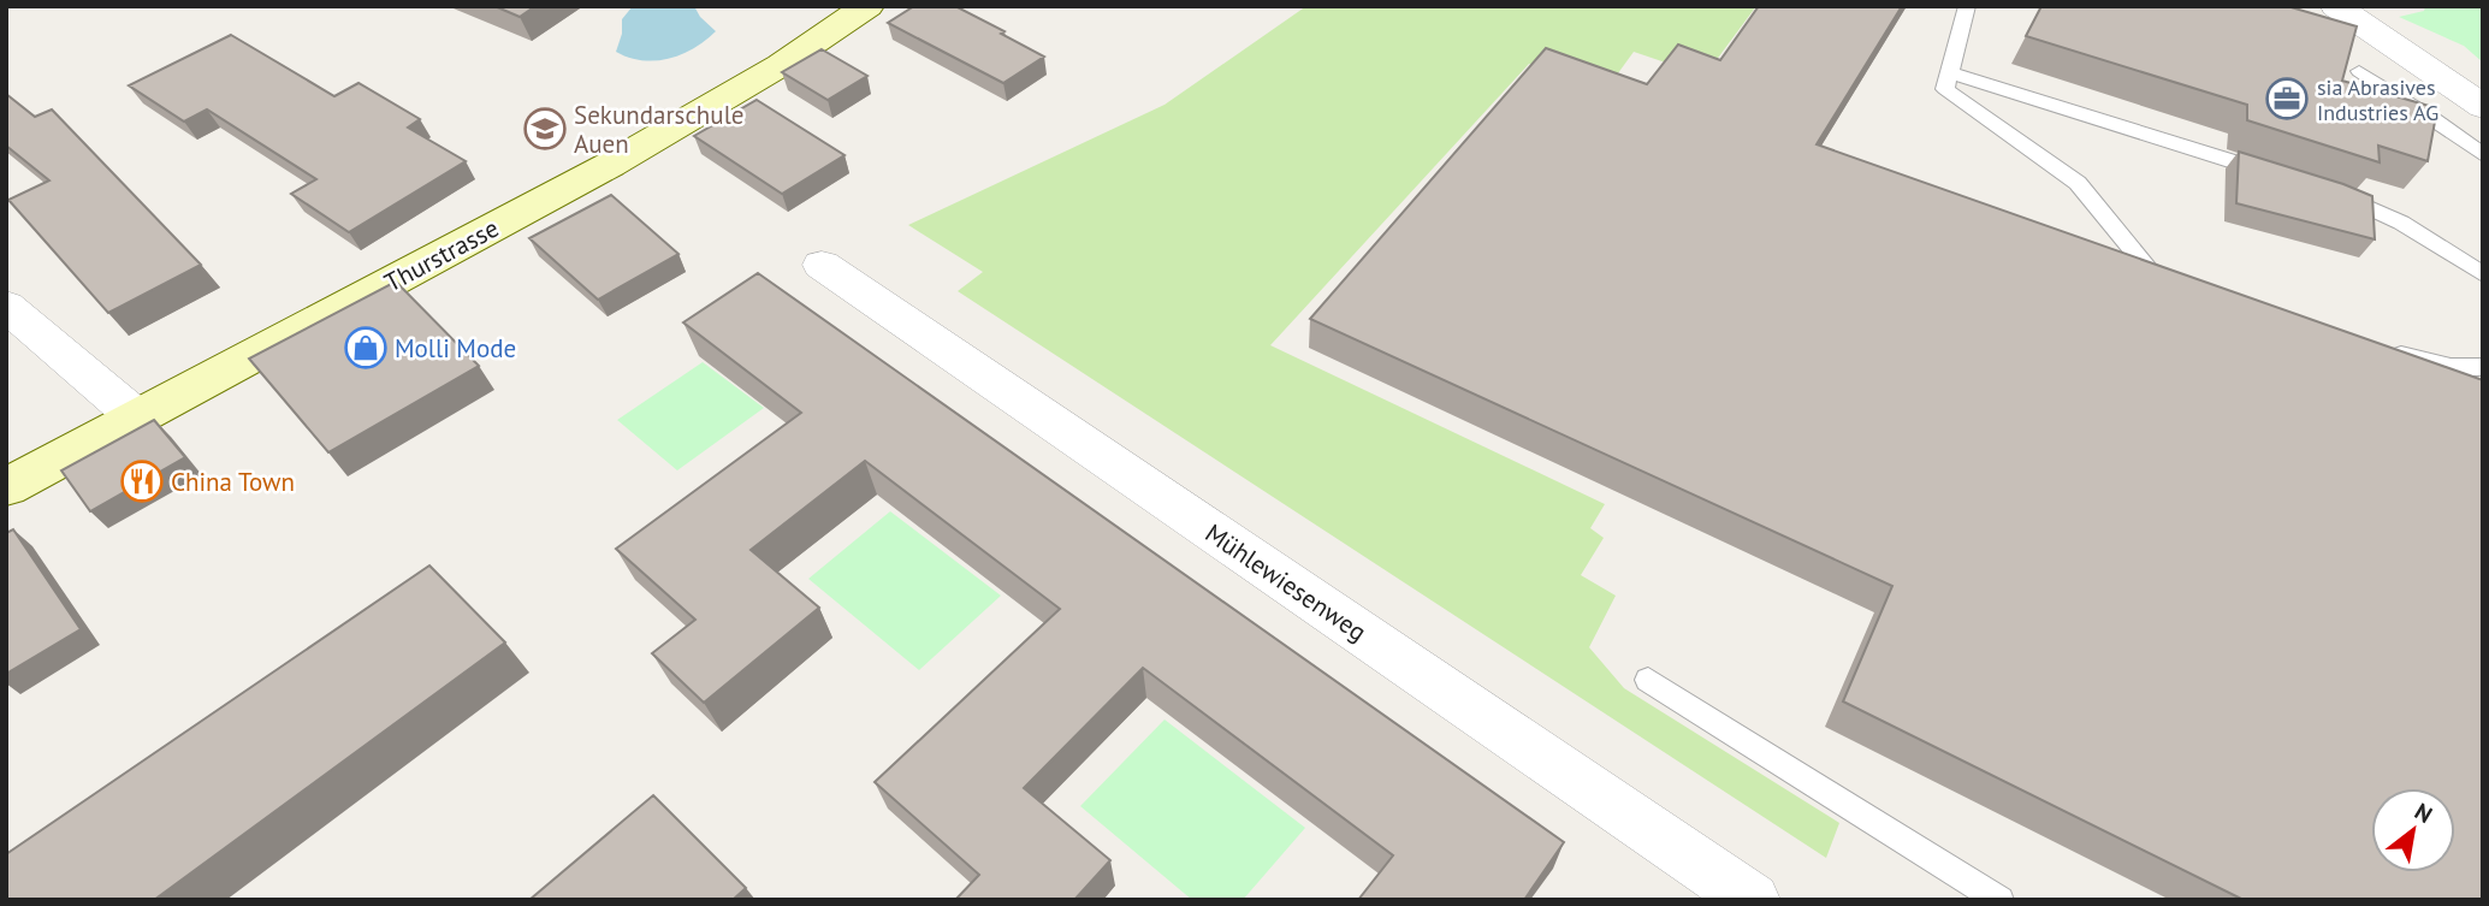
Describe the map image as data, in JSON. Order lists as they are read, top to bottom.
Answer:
{
  "streets": {
    "street": ["Thurstrasse", "Mühlewiesenweg"]
  },
  "places": {
    "office": ["sia Abrasives Industries AG"],
    "school or university": ["Sekundarschule Auen"],
    "shop": ["Molli Mode"],
    "restaurant": ["China Town"]
  },
  "north": "top right"
}
